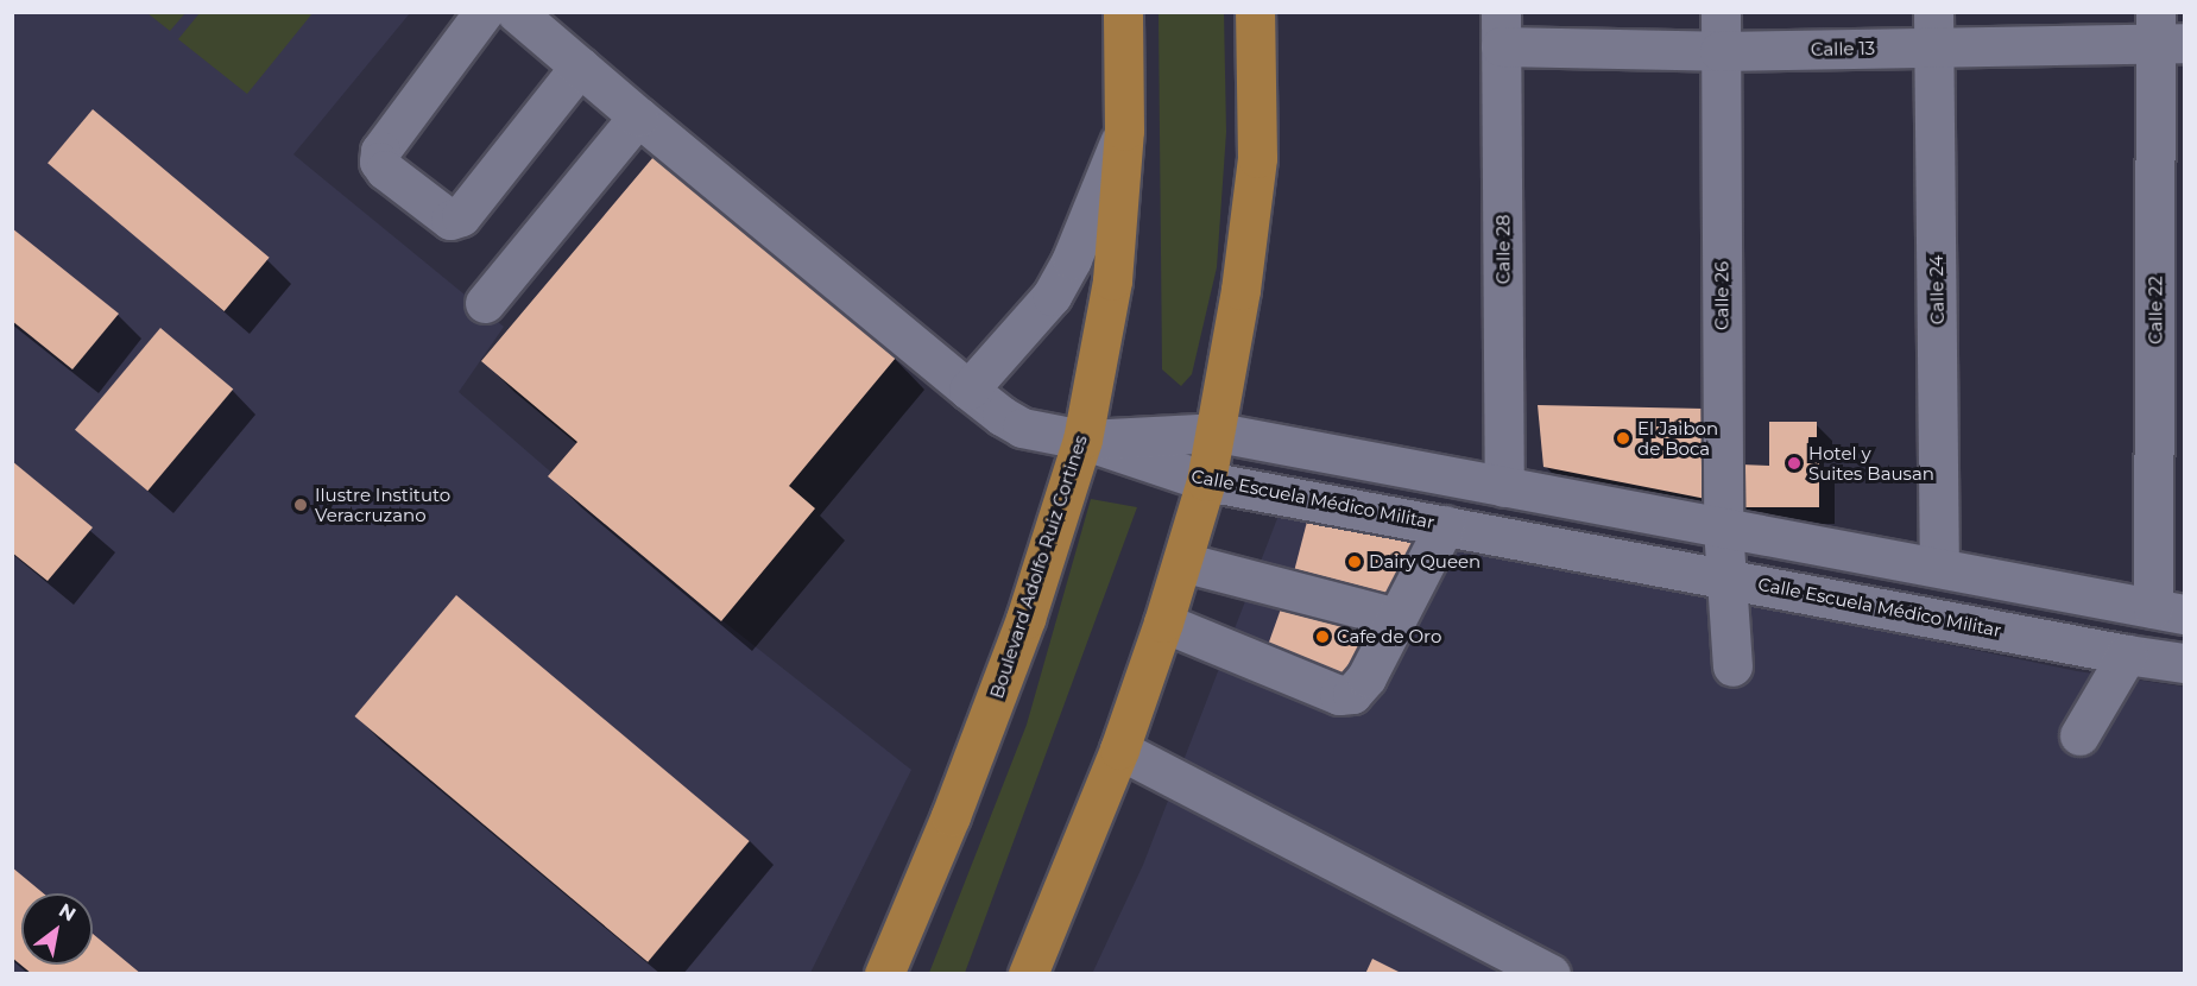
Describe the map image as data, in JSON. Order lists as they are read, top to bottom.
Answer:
{
  "streets": {
    "main road": ["Boulevard Adolfo Ruiz Cortines"],
    "street": [
      "Calle 13",
      "Calle 28",
      "Calle 24",
      "Calle 26",
      "Calle 22",
      "Calle Escuela Médico Militar"
    ]
  },
  "crossings": [
    ["Calle 13", "Calle 28"],
    ["Calle 13", "Calle 24"],
    ["Calle 13", "Calle 26"],
    ["Calle 13", "Calle 22"],
    ["Calle 26", "Calle Escuela Médico Militar"],
    ["Calle Escuela Médico Militar", "Boulevard Adolfo Ruiz Cortines"]
  ],
  "places": [
    "El Jaibon de Boca",
    "Hotel y Suites Bausan",
    "Ilustre Instituto Veracruzano",
    "Dairy Queen",
    "Cafe de Oro"
  ],
  "north": "top right"
}
